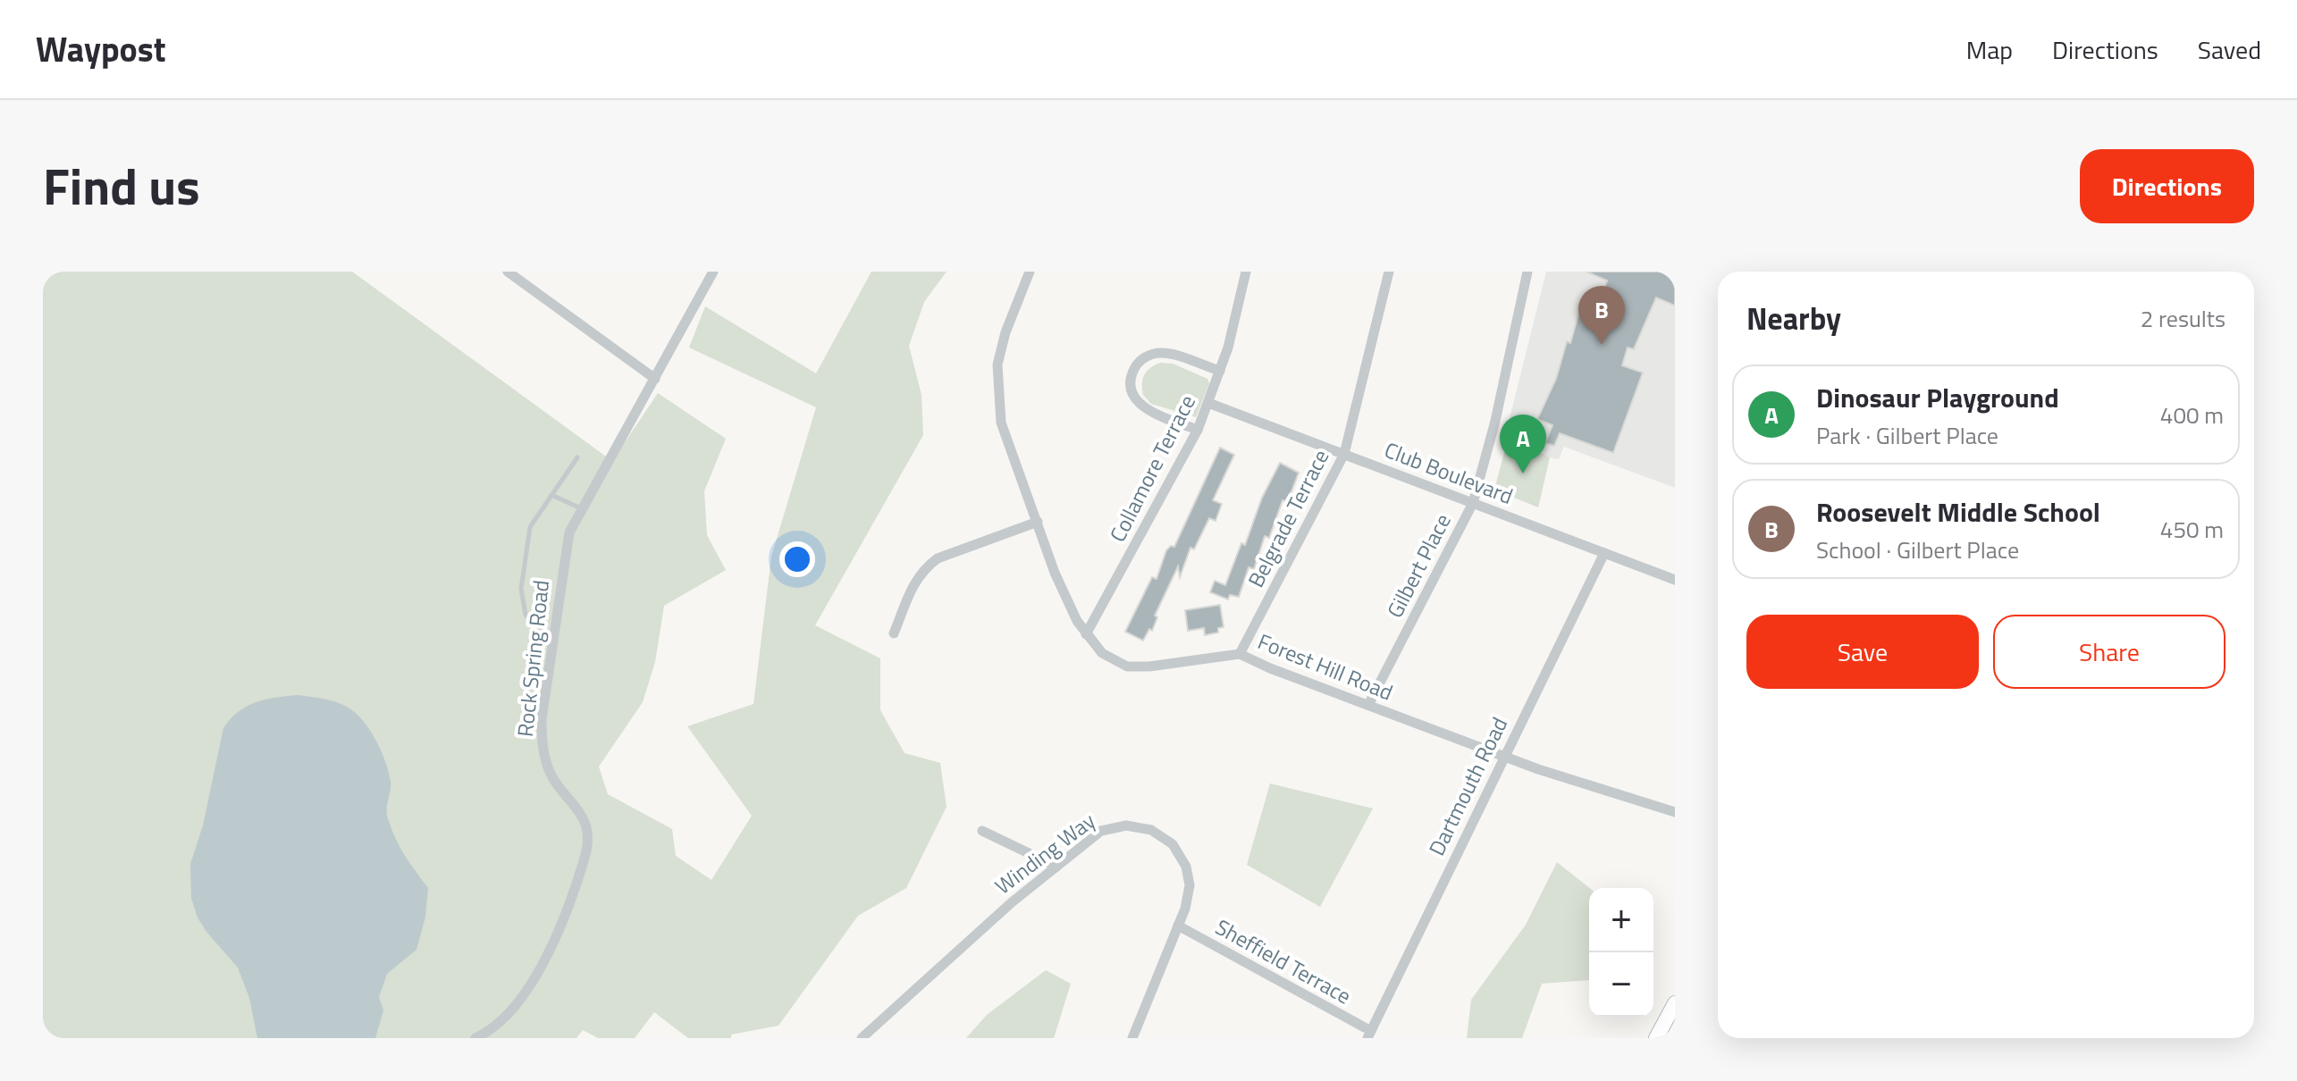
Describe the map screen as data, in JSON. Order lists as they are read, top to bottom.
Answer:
{
  "streets": {
    "street": [
      "Collamore Terrace",
      "Club Boulevard",
      "Belgrade Terrace",
      "Gilbert Place",
      "Rock Spring Road",
      "Forest Hill Road",
      "Dartmouth Road",
      "Winding Way",
      "Sheffield Terrace"
    ]
  },
  "crossings": [
    ["Collamore Terrace", "Club Boulevard"],
    ["Collamore Terrace", "Forest Hill Road"],
    ["Club Boulevard", "Belgrade Terrace"],
    ["Club Boulevard", "Gilbert Place"],
    ["Club Boulevard", "Dartmouth Road"],
    ["Belgrade Terrace", "Forest Hill Road"],
    ["Gilbert Place", "Forest Hill Road"],
    ["Forest Hill Road", "Dartmouth Road"],
    ["Dartmouth Road", "Sheffield Terrace"],
    ["Winding Way", "Sheffield Terrace"]
  ],
  "page": {
    "header": "Waypost",
    "nav": ["Map", "Directions", "Saved"],
    "title": "Find us",
    "buttons": [
      "Directions",
      ["Save", "Share"]
    ],
    "heading": ["Nearby", "2 results"],
    "pins": ["B", "A"],
    "list": [
      {
        "mark": "A",
        "name": "Dinosaur Playground",
        "note": "Park · Gilbert Place",
        "value": "400 m"
      },
      {
        "mark": "B",
        "name": "Roosevelt Middle School",
        "note": "School · Gilbert Place",
        "value": "450 m"
      }
    ],
    "map_buttons": ["+", "−"]
  }
}
